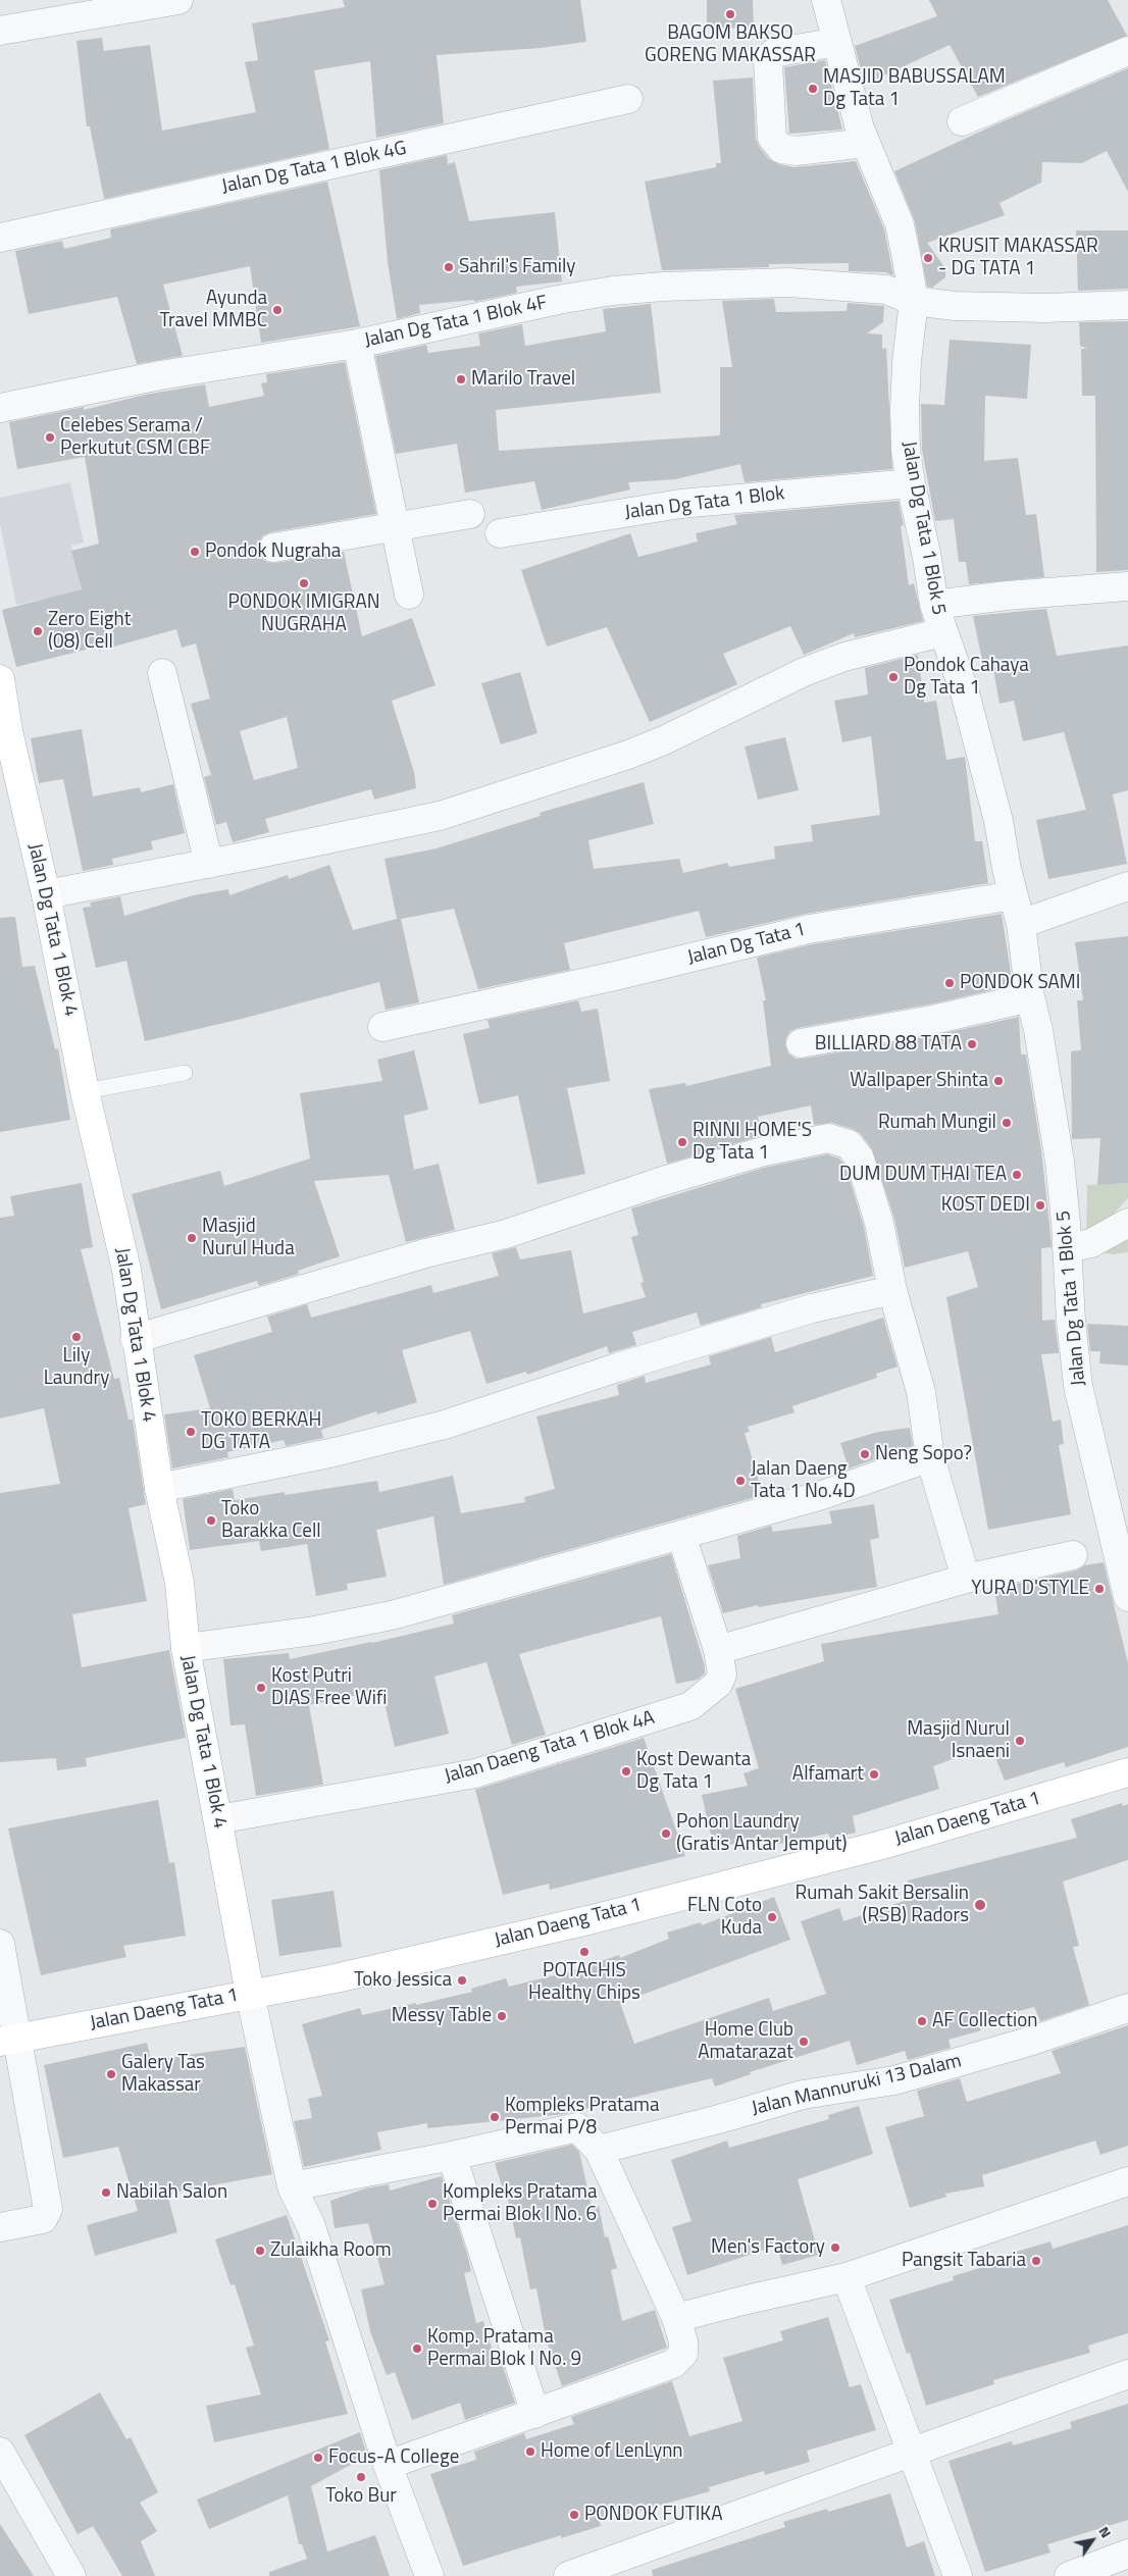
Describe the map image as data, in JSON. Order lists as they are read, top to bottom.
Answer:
{
  "streets": {
    "street": [
      "Jalan Dg Tata 1 Blok 4G",
      "Jalan Dg Tata 1 Blok 4F",
      "Jalan Dg Tata 1 Blok",
      "Jalan Dg Tata 1 Blok 5",
      "Jalan Dg Tata 1 Blok 4",
      "Jalan Dg Tata 1",
      "Jalan Daeng Tata 1 Blok 4A",
      "Jalan Daeng Tata 1",
      "Jalan Mannuruki 13 Dalam"
    ]
  },
  "crossings": [
    ["Jalan Dg Tata 1 Blok 4F", "Jalan Dg Tata 1 Blok 5"],
    ["Jalan Dg Tata 1 Blok", "Jalan Dg Tata 1 Blok 5"],
    ["Jalan Dg Tata 1 Blok 5", "Jalan Dg Tata 1"],
    ["Jalan Dg Tata 1 Blok 4", "Jalan Daeng Tata 1 Blok 4A"],
    ["Jalan Dg Tata 1 Blok 4", "Jalan Daeng Tata 1"]
  ],
  "places": [
    "BAGOM BAKSO GORENG MAKASSAR",
    "MASJID BABUSSALAM Dg Tata 1",
    "KRUSIT MAKASSAR - DG TATA 1",
    "Sahril's Family",
    "Ayunda Travel MMBC",
    "Marilo Travel",
    "Celebes Serama / Perkutut CSM CBF",
    "Pondok Nugraha",
    "PONDOK IMIGRAN NUGRAHA",
    "Zero Eight (08) Cell",
    "Pondok Cahaya Dg Tata 1",
    "PONDOK SAMI",
    "BILLIARD 88 TATA",
    "Wallpaper Shinta",
    "Rumah Mungil",
    "RINNI HOME'S Dg Tata 1",
    "DUM DUM THAI TEA",
    "KOST DEDI",
    "Masjid Nurul Huda",
    "Lily Laundry",
    "TOKO BERKAH DG TATA",
    "Neng Sopo?",
    "Jalan Daeng Tata 1 No.4D",
    "Toko Barakka Cell",
    "YURA D'STYLE",
    "Kost Putri DIAS Free Wifi",
    "Masjid Nurul Isnaeni",
    "Kost Dewanta Dg Tata 1",
    "Alfamart",
    "Pohon Laundry (Gratis Antar Jemput)",
    "Rumah Sakit Bersalin (RSB) Radors",
    "FLN Coto Kuda",
    "POTACHIS Healthy Chips",
    "Toko Jessica",
    "Messy Table",
    "AF Collection",
    "Home Club Amatarazat",
    "Galery Tas Makassar",
    "Kompleks Pratama Permai P/8",
    "Nabilah Salon",
    "Kompleks Pratama Permai Blok I No. 6",
    "Men's Factory",
    "Zulaikha Room",
    "Pangsit Tabaria",
    "Komp. Pratama Permai Blok I No. 9",
    "Home of LenLynn",
    "Focus-A College",
    "Toko Bur",
    "PONDOK FUTIKA"
  ],
  "north": "top right"
}
